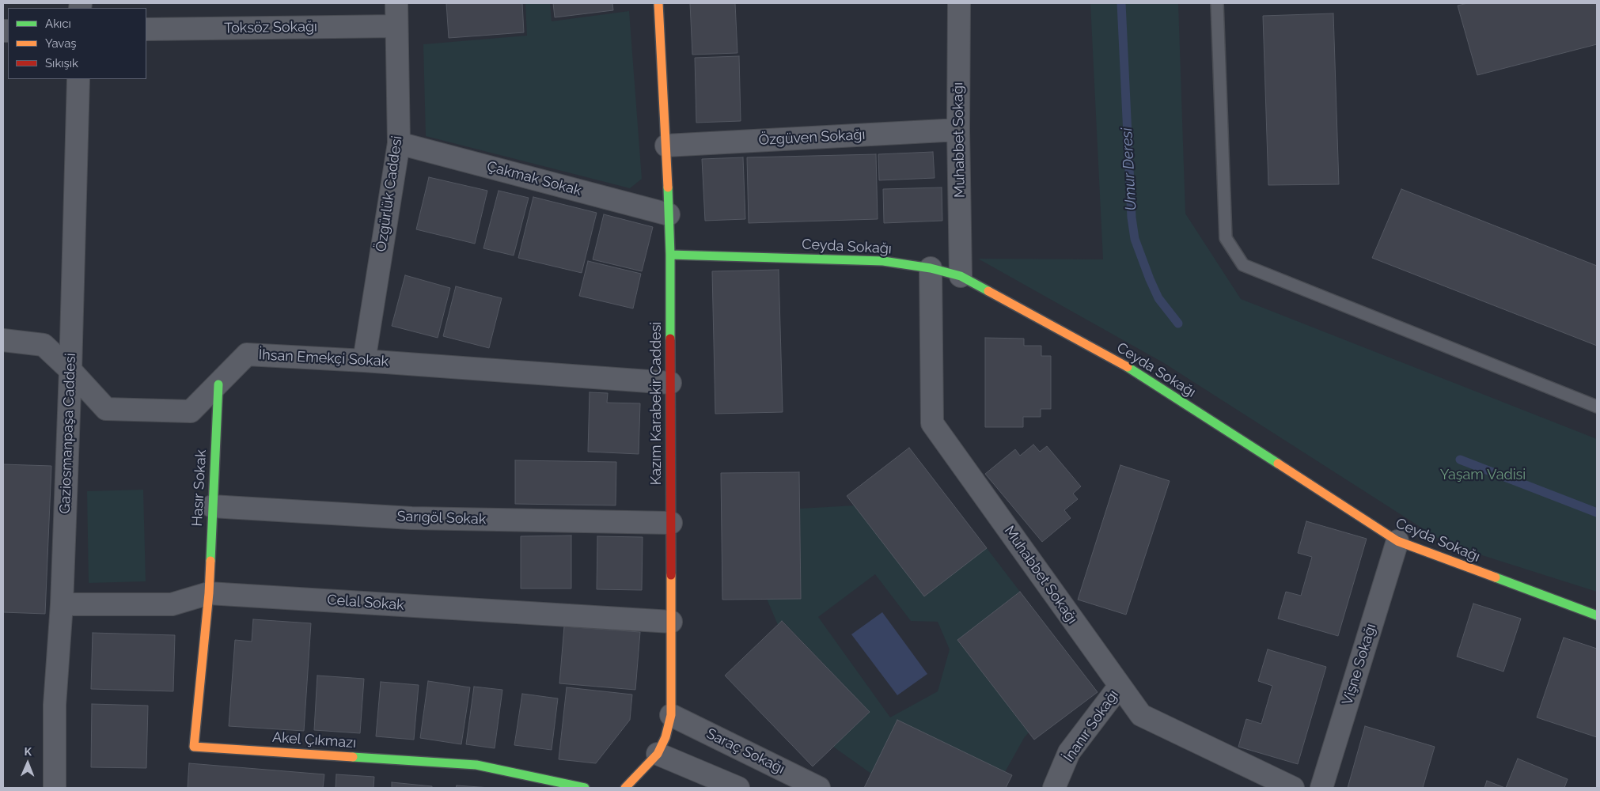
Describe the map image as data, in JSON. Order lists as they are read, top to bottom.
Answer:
{
  "streets": {
    "street": [
      "Toksöz Sokağı",
      "Özgüven Sokağı",
      "Muhabbet Sokağı",
      "Çakmak Sokak",
      "Özgürlük Caddesi",
      "Ceyda Sokağı",
      "İhsan Emekçi Sokak",
      "Kazım Karabekir Caddesi",
      "Gaziosmanpaşa Caddesi",
      "Hasır Sokak",
      "Sarıgöl Sokak",
      "Celal Sokak",
      "Vişne Sokağı",
      "İnanır Sokağı",
      "Akel Çıkmazı",
      "Saraç Sokağı"
    ]
  },
  "crossings": [
    ["Toksöz Sokağı", "Özgürlük Caddesi"],
    ["Özgüven Sokağı", "Muhabbet Sokağı"],
    ["Özgüven Sokağı", "Kazım Karabekir Caddesi"],
    ["Muhabbet Sokağı", "Ceyda Sokağı"],
    ["Muhabbet Sokağı", "İnanır Sokağı"],
    ["Çakmak Sokak", "Özgürlük Caddesi"],
    ["Çakmak Sokak", "Kazım Karabekir Caddesi"],
    ["Özgürlük Caddesi", "İhsan Emekçi Sokak"],
    ["Ceyda Sokağı", "Kazım Karabekir Caddesi"],
    ["Ceyda Sokağı", "Vişne Sokağı"],
    ["İhsan Emekçi Sokak", "Kazım Karabekir Caddesi"],
    ["İhsan Emekçi Sokak", "Gaziosmanpaşa Caddesi"],
    ["İhsan Emekçi Sokak", "Hasır Sokak"],
    ["Kazım Karabekir Caddesi", "Sarıgöl Sokak"],
    ["Kazım Karabekir Caddesi", "Celal Sokak"],
    ["Kazım Karabekir Caddesi", "Saraç Sokağı"],
    ["Gaziosmanpaşa Caddesi", "Celal Sokak"],
    ["Hasır Sokak", "Sarıgöl Sokak"],
    ["Hasır Sokak", "Celal Sokak"],
    ["Hasır Sokak", "Akel Çıkmazı"],
    ["Celal Sokak", "Akel Çıkmazı"]
  ],
  "water": ["Umur Deresi"],
  "parks": ["Yaşam Vadisi"],
  "legend": ["Akıcı", "Yavaş", "Sıkışık"],
  "north": "top"
}
